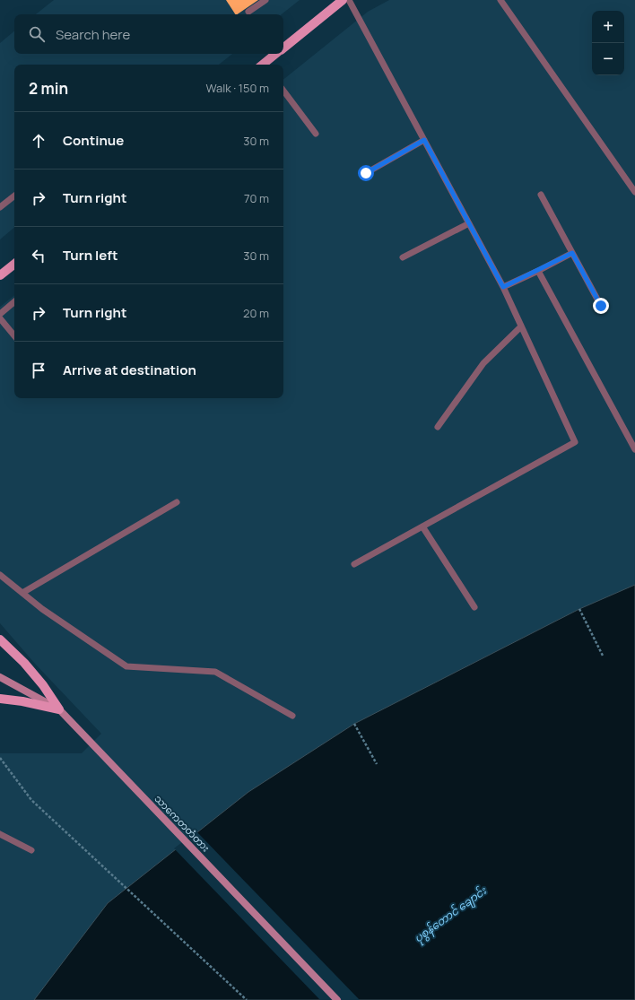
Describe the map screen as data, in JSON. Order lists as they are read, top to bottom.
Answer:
{
  "streets": {
    "main road": ["သာကေတတံတား"]
  },
  "water": ["ပုစွန်တောင် ချောင်း"],
  "page": {
    "map_buttons": ["+", "−"],
    "search": "Search here",
    "heading": ["2 min", "Walk · 150 m"],
    "list": [
      ["Continue", "30 m"],
      ["Turn right", "70 m"],
      ["Turn left", "30 m"],
      ["Turn right", "20 m"],
      "Arrive at destination"
    ]
  }
}
